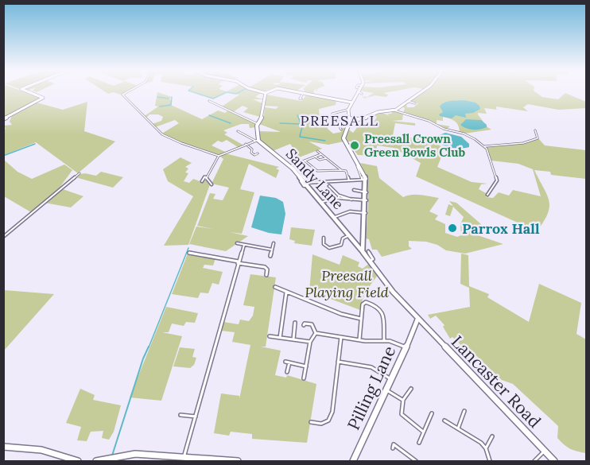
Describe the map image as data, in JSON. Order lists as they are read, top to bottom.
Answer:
{
  "streets": {
    "main road": ["Sandy Lane", "Lancaster Road", "Pilling Lane"]
  },
  "crossings": [
    ["Sandy Lane", "Lancaster Road"],
    ["Lancaster Road", "Pilling Lane"]
  ],
  "districts": ["PREESALL"],
  "parks": ["Preesall Playing Field"],
  "places": ["Preesall Crown Green Bowls Club", "Parrox Hall"]
}
